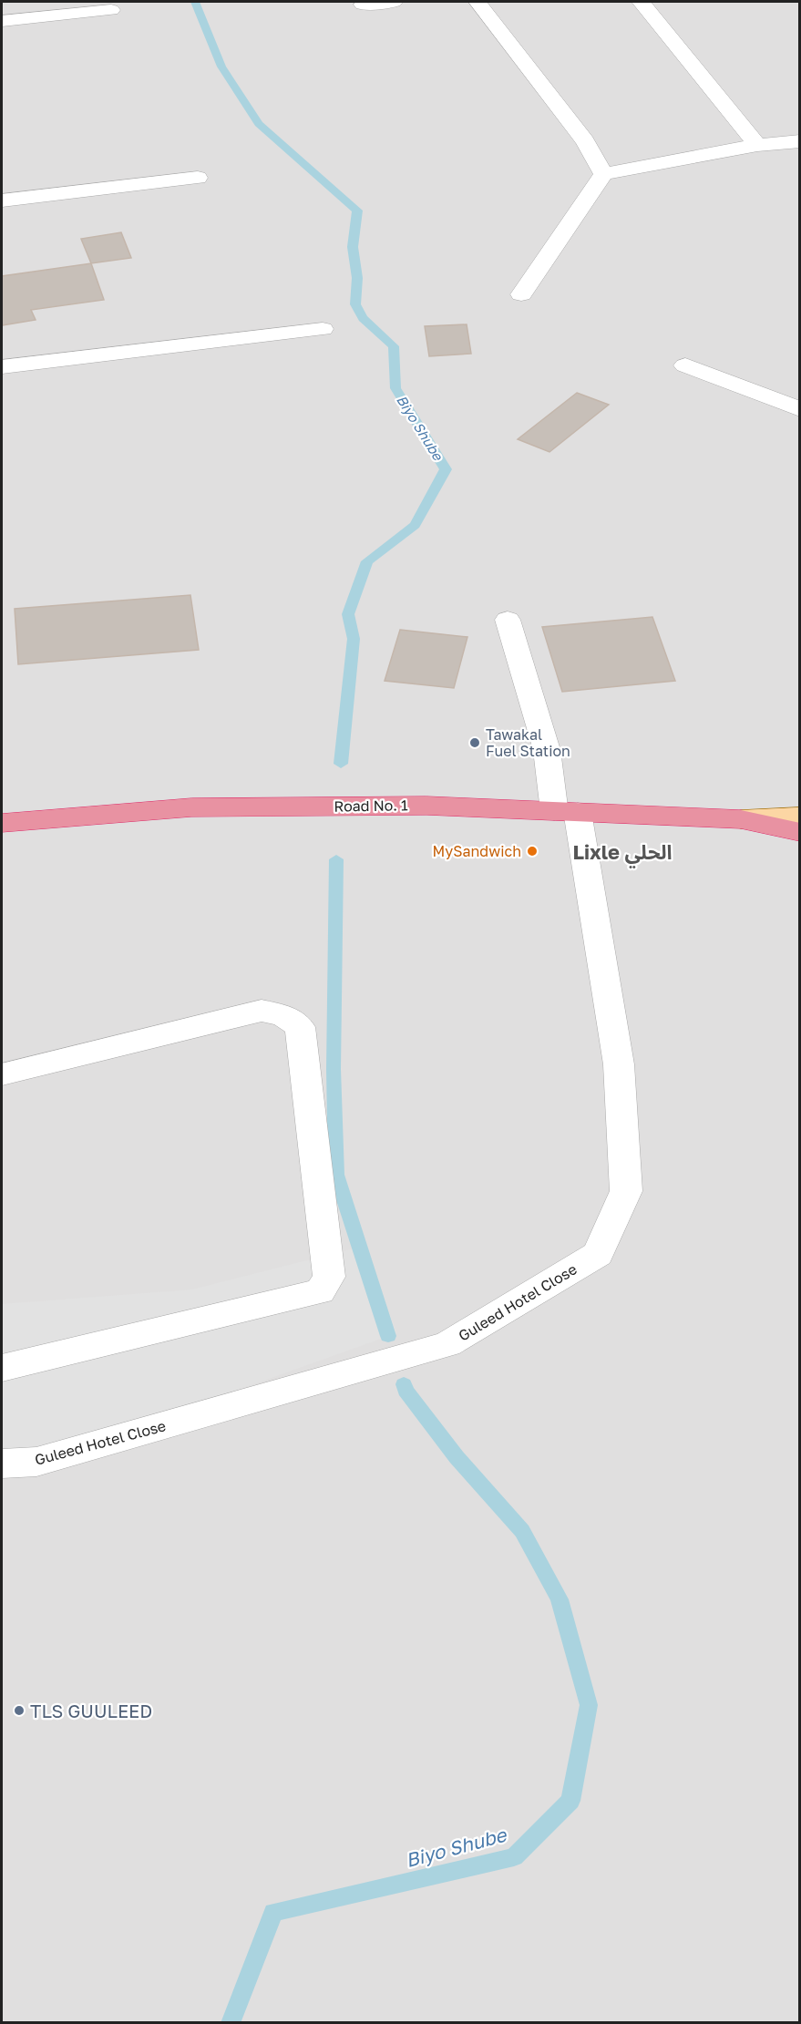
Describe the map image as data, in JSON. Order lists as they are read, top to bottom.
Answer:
{
  "streets": {
    "highway": ["Road No. 1"],
    "street": ["Guleed Hotel Close"]
  },
  "crossings": [
    ["Road No. 1", "Guleed Hotel Close"]
  ],
  "districts": ["Lixle الحلي"],
  "water": ["Biyo Shube"],
  "places": ["Tawakal Fuel Station", "MySandwich", "TLS GUULEED"]
}
